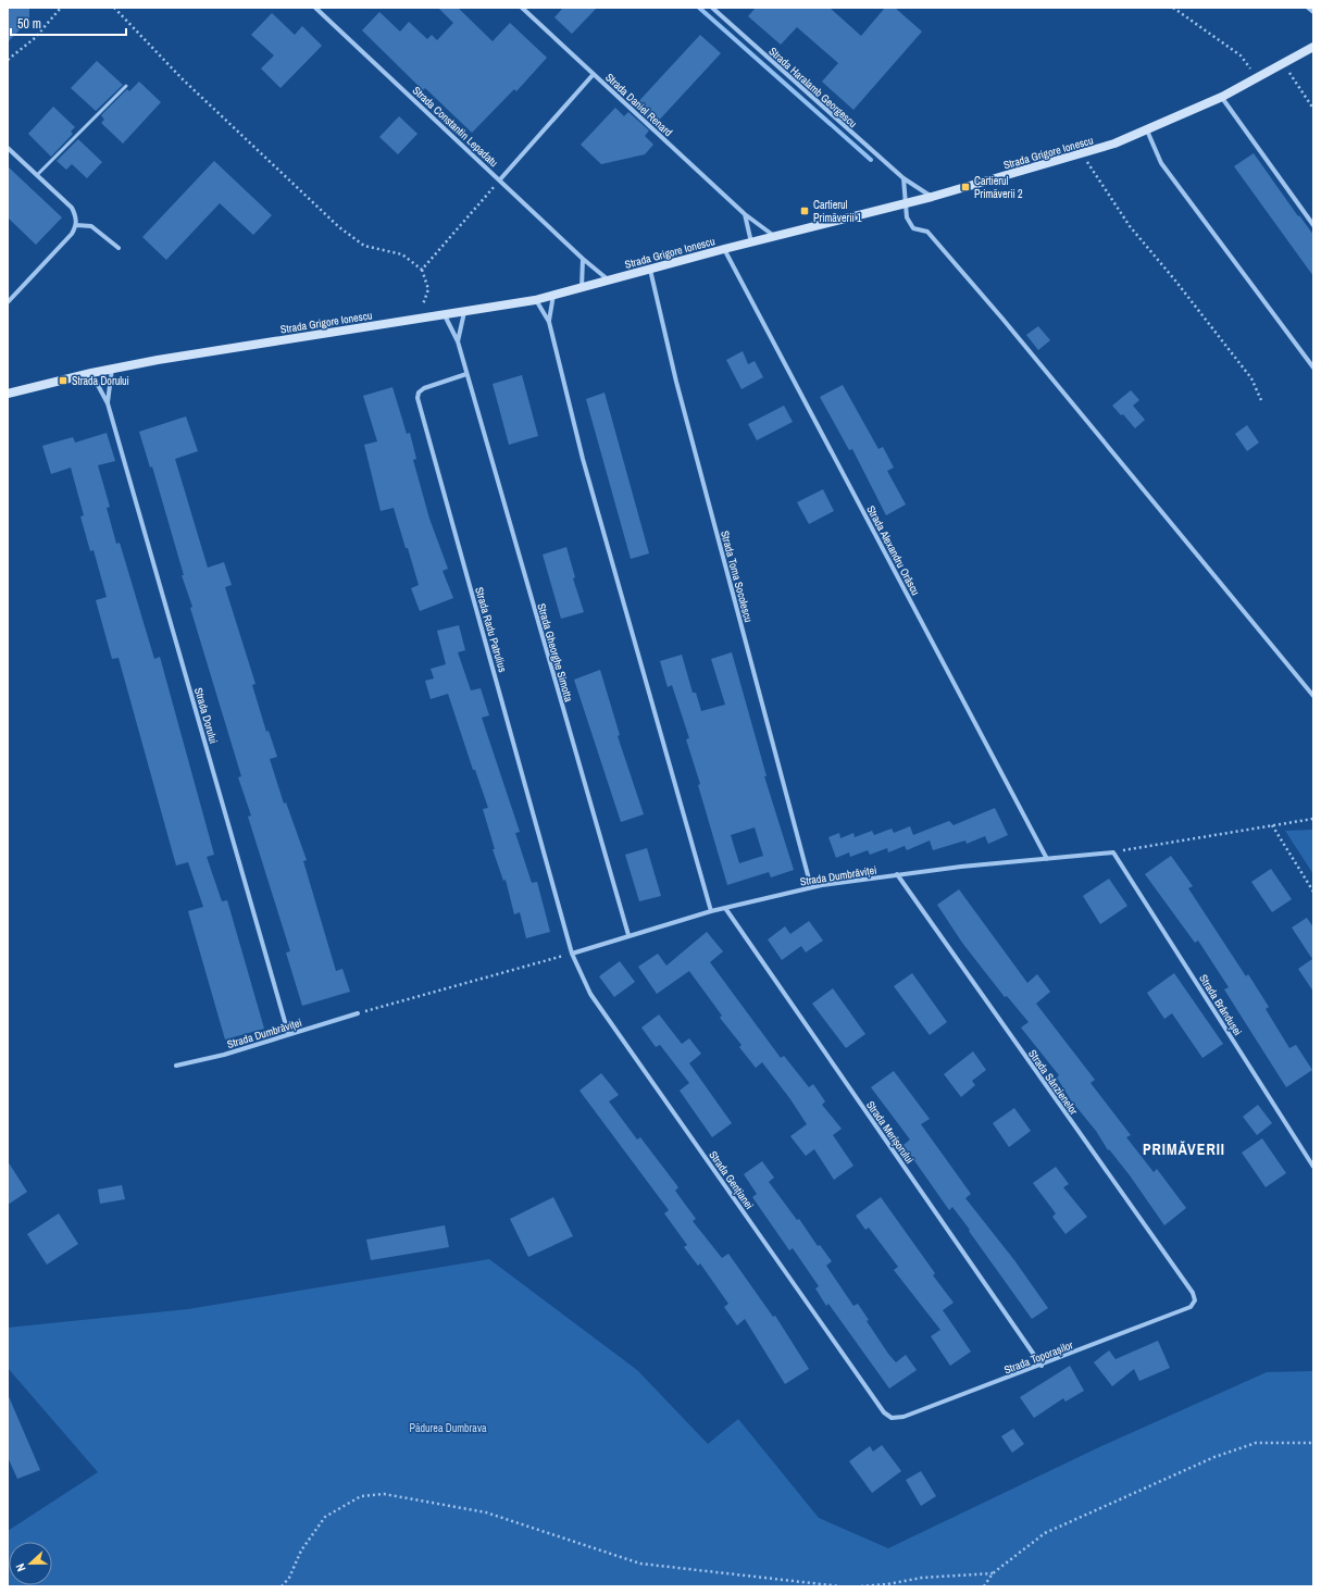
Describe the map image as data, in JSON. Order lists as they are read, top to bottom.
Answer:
{
  "streets": {
    "main road": ["Strada Grigore Ionescu"],
    "street": [
      "Strada Haralamb Georgescu",
      "Strada Daniel Renard",
      "Strada Constantin Lepadatu",
      "Strada Alexandru Orăscu",
      "Strada Toma Socolescu",
      "Strada Radu Patrulius",
      "Strada Gheorghe Simotta",
      "Strada Dorului",
      "Strada Dumbrăviței",
      "Strada Brândușei",
      "Strada Sânzienelor",
      "Strada Merișorului",
      "Strada Gențianei",
      "Strada Toporașilor"
    ]
  },
  "crossings": [
    ["Strada Haralamb Georgescu", "Strada Grigore Ionescu"],
    ["Strada Daniel Renard", "Strada Grigore Ionescu"],
    ["Strada Constantin Lepadatu", "Strada Grigore Ionescu"],
    ["Strada Grigore Ionescu", "Strada Alexandru Orăscu"],
    ["Strada Grigore Ionescu", "Strada Toma Socolescu"],
    ["Strada Grigore Ionescu", "Strada Dorului"],
    ["Strada Alexandru Orăscu", "Strada Dumbrăviței"],
    ["Strada Toma Socolescu", "Strada Dumbrăviței"],
    ["Strada Radu Patrulius", "Strada Gheorghe Simotta"],
    ["Strada Radu Patrulius", "Strada Dumbrăviței"],
    ["Strada Radu Patrulius", "Strada Gențianei"],
    ["Strada Gheorghe Simotta", "Strada Dumbrăviței"],
    ["Strada Dorului", "Strada Dumbrăviței"],
    ["Strada Dumbrăviței", "Strada Brândușei"],
    ["Strada Dumbrăviței", "Strada Sânzienelor"],
    ["Strada Dumbrăviței", "Strada Merișorului"],
    ["Strada Dumbrăviței", "Strada Gențianei"],
    ["Strada Sânzienelor", "Strada Toporașilor"],
    ["Strada Merișorului", "Strada Toporașilor"],
    ["Strada Gențianei", "Strada Toporașilor"]
  ],
  "districts": ["PRIMĂVERII"],
  "parks": ["Pădurea Dumbrava"],
  "places": {
    "transit": ["Cartierul Primăverii 2", "Cartierul Primăverii 1", "Strada Dorului"]
  },
  "scale_bar": "50 m",
  "north": "left"
}
